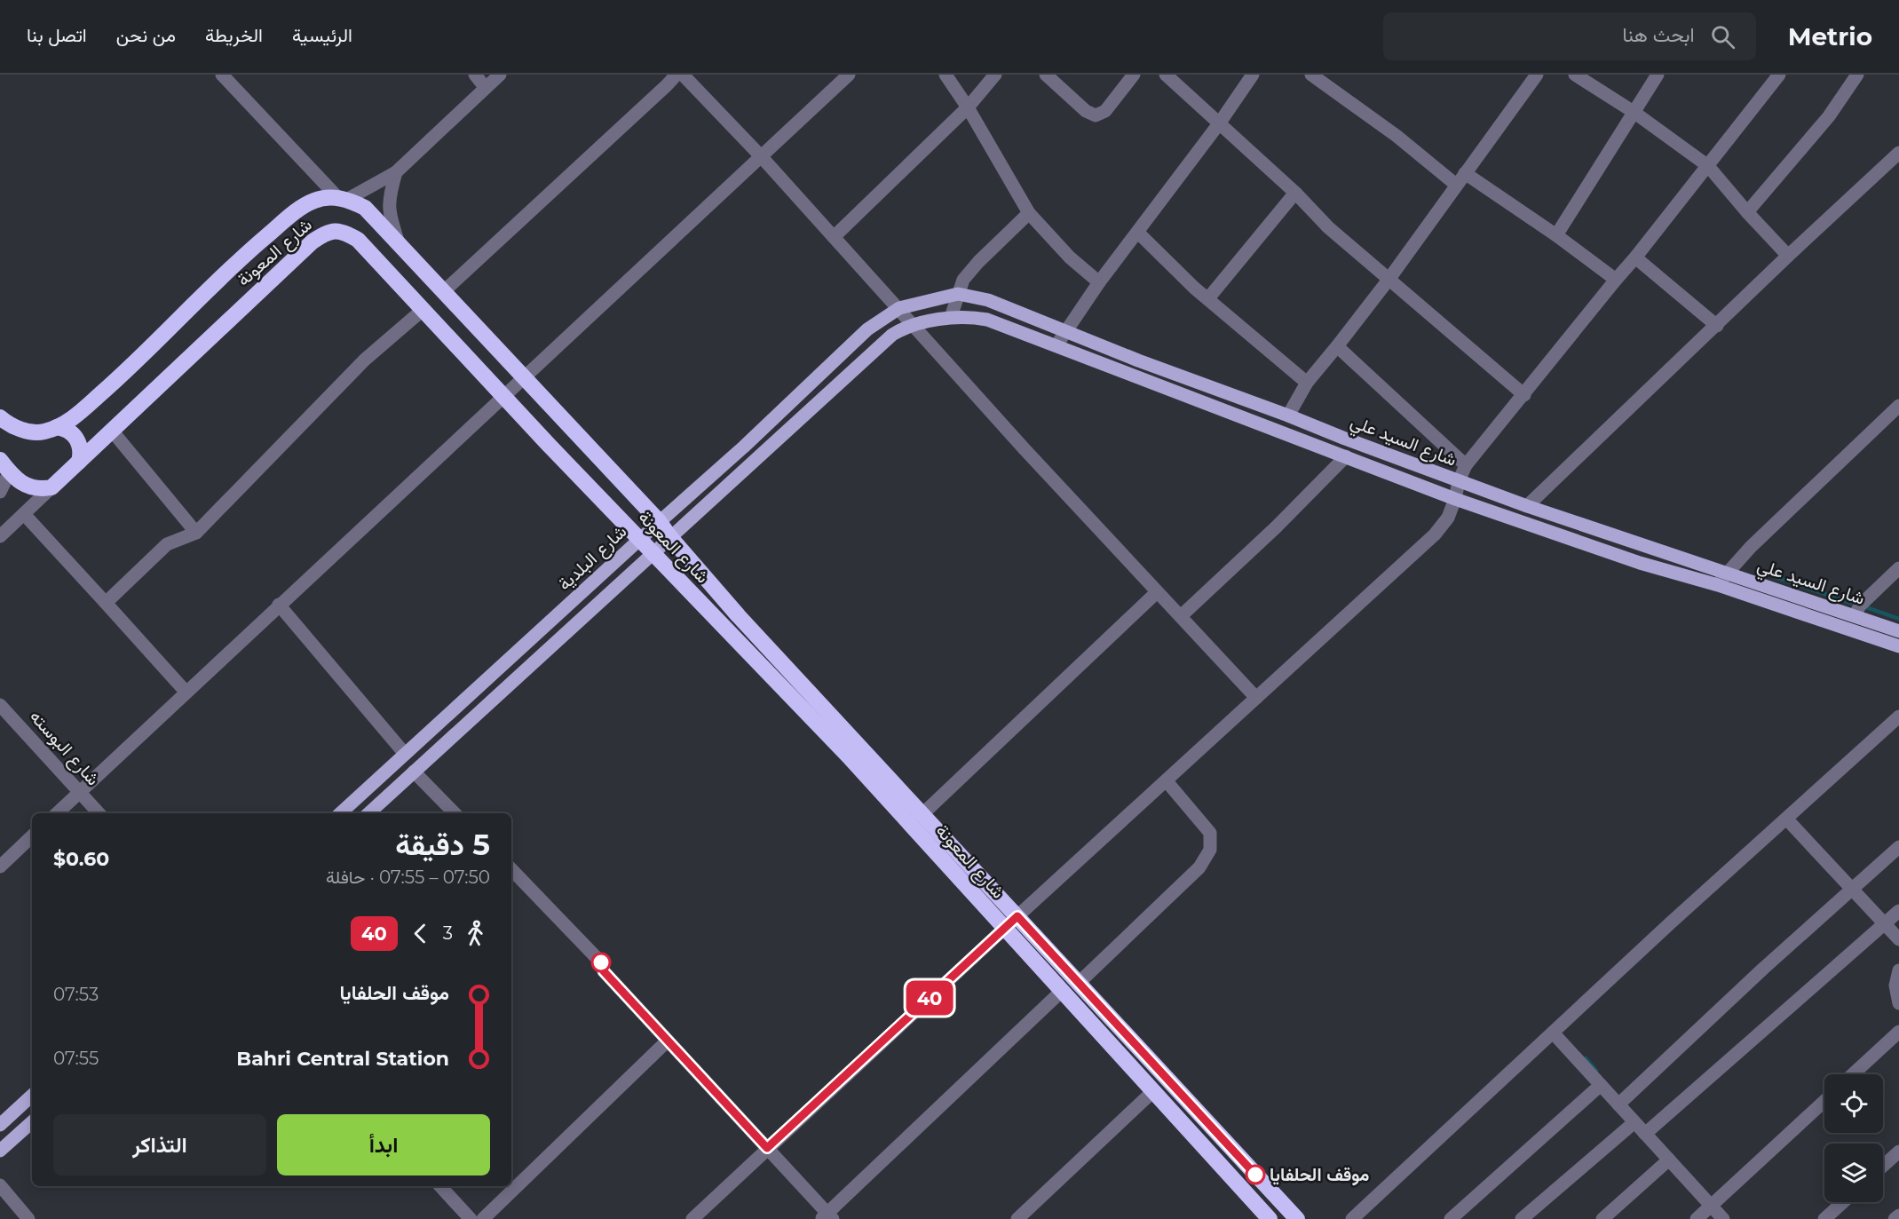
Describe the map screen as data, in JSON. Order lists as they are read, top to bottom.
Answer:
{
  "streets": {
    "highway": ["شارع المعونة"],
    "main road": ["شارع السيد علي", "شارع البلدية"],
    "street": ["شارع البوسته"]
  },
  "crossings": [
    ["شارع المعونة", "شارع البلدية"],
    ["شارع السيد علي", "شارع البلدية"]
  ],
  "places": ["موقف الحلفايا"],
  "lines": ["bus line 40"],
  "page": {
    "header": "Metrio",
    "search": "ابحث هنا",
    "nav": [
      "الرئيسية",
      "الخريطة",
      "من نحن",
      "اتصل بنا"
    ],
    "on_map": "40",
    "heading": ["5 دقيقة", "07:50 – 07:55 · حافلة", "$0.60"],
    "legs": ["3", "40"],
    "list": [
      {
        "name": "موقف الحلفايا",
        "value": "07:53"
      },
      {
        "name": "Bahri Central Station",
        "value": "07:55"
      }
    ],
    "buttons": ["ابدأ", "التذاكر"]
  }
}
